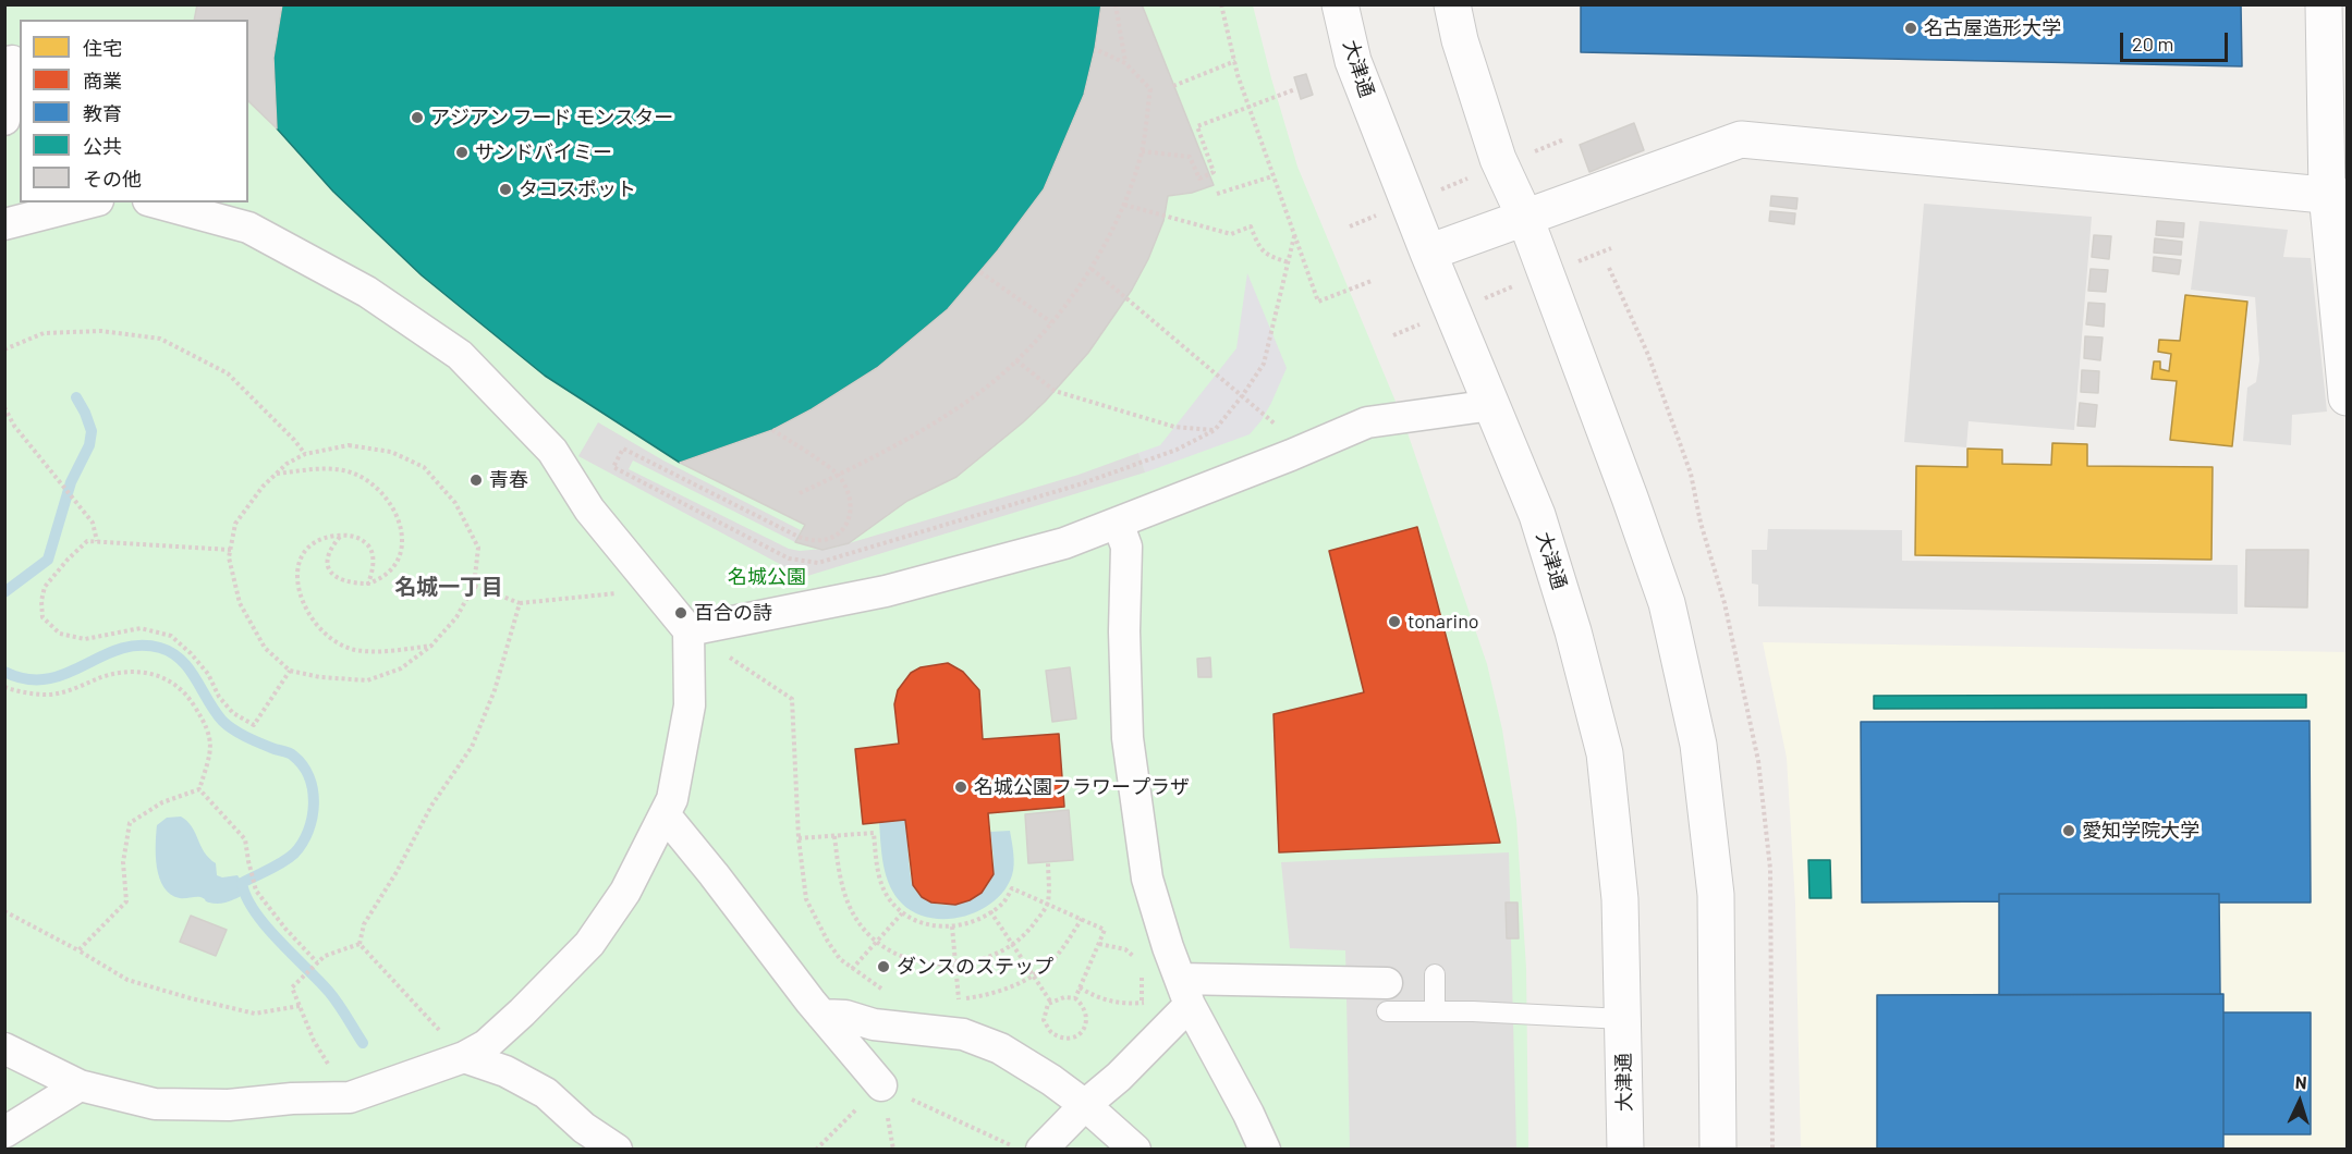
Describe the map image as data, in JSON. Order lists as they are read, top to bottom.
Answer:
{
  "streets": {
    "street": ["大津通"]
  },
  "districts": ["名城一丁目"],
  "parks": ["名城公園"],
  "places": [
    "名古屋造形大学",
    "アジアン フード モンスター",
    "サンドバイミー",
    "タコスポット",
    "青春",
    "百合の詩",
    "tonarino",
    "名城公園フラワープラザ",
    "愛知学院大学",
    "ダンスのステップ"
  ],
  "legend": [
    "住宅",
    "商業",
    "教育",
    "公共",
    "その他"
  ],
  "scale_bar": "20 m",
  "north": "top"
}
